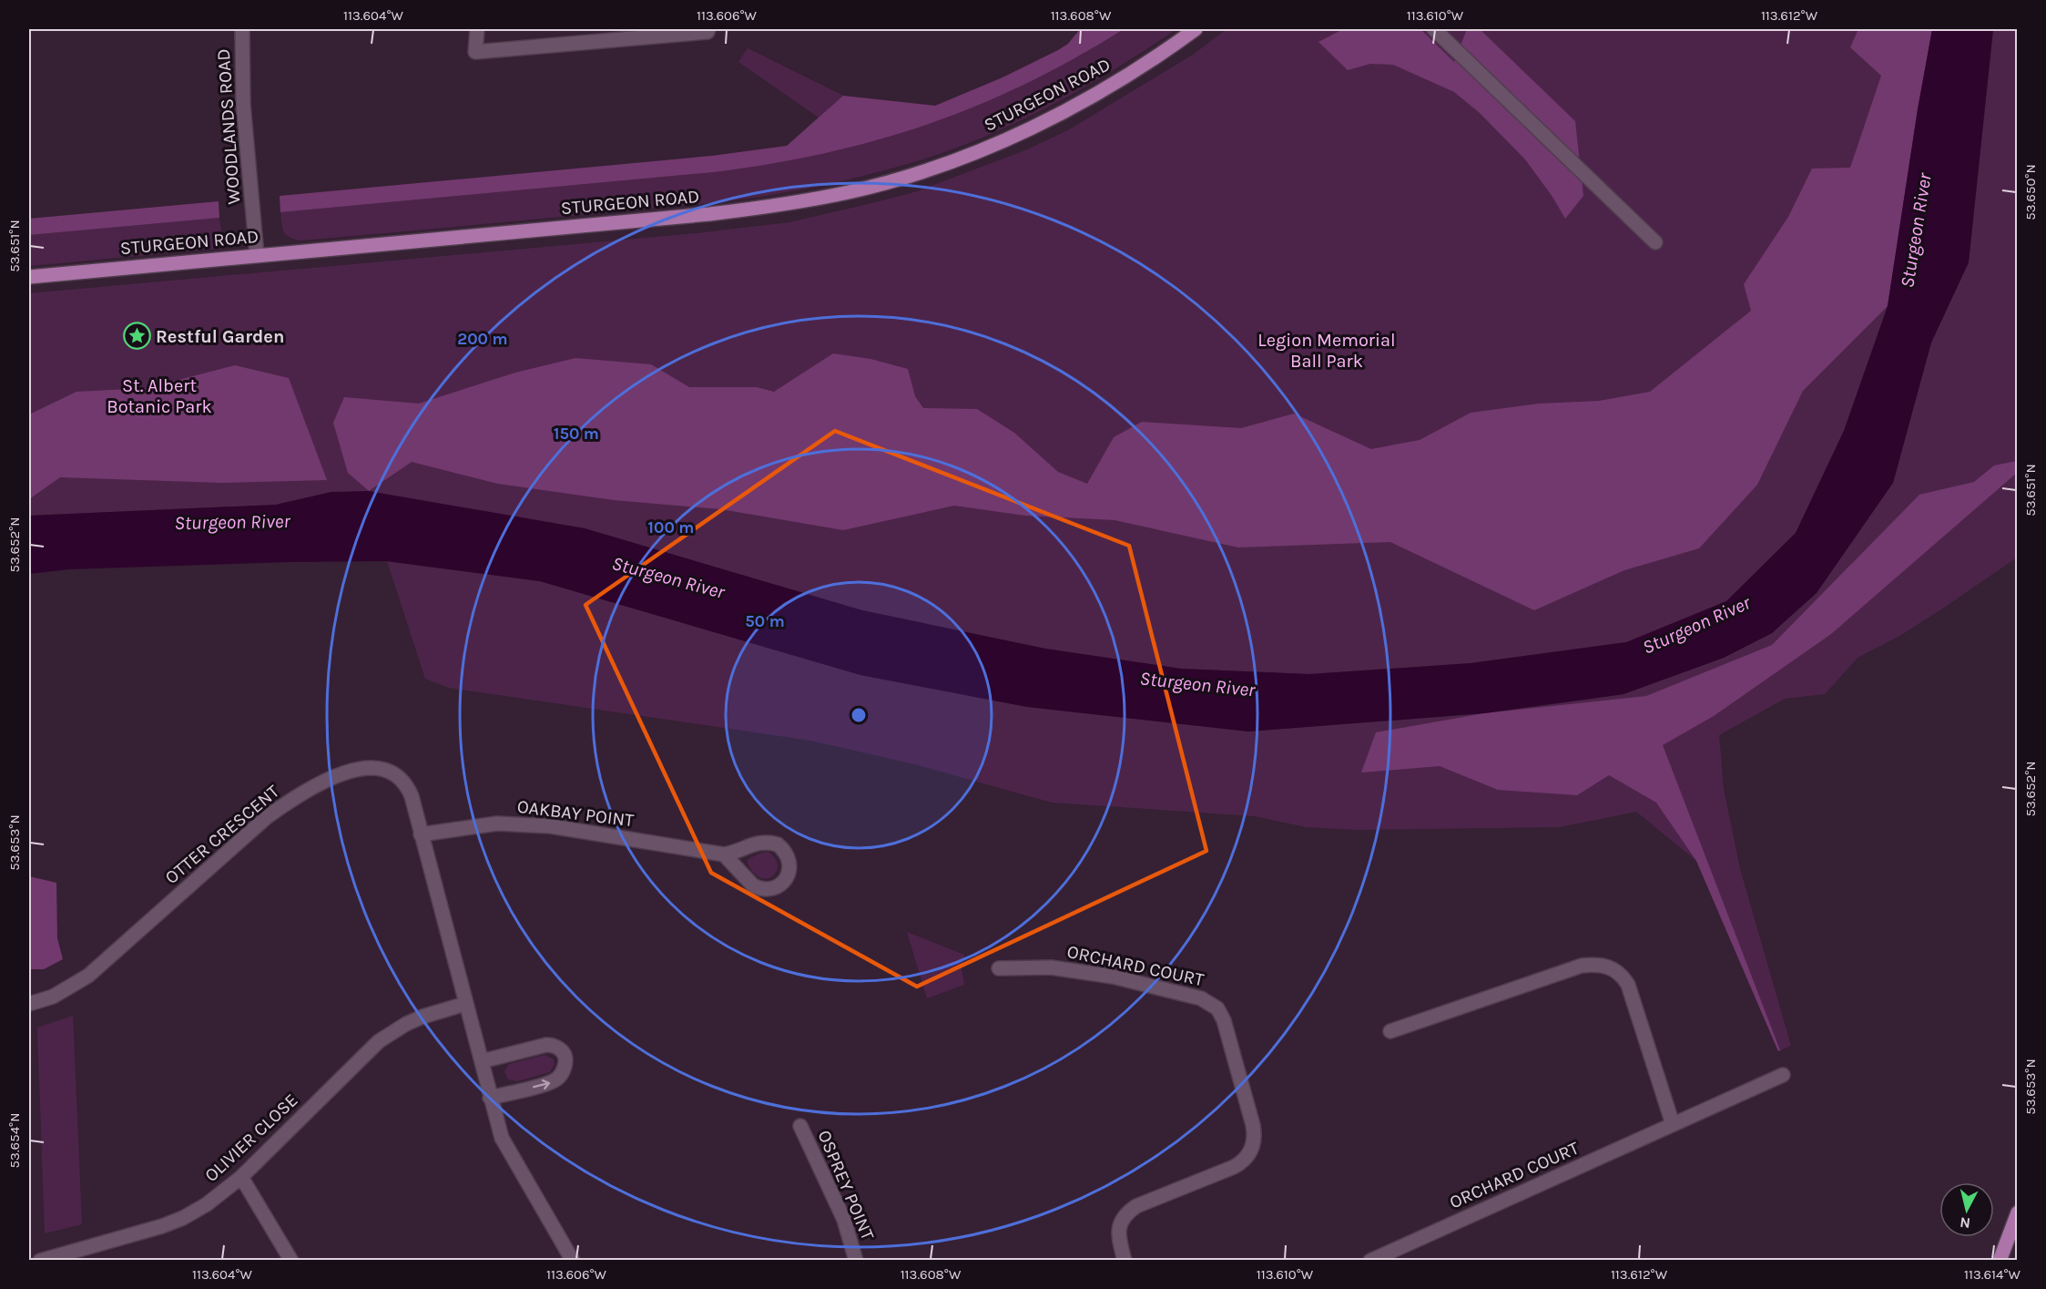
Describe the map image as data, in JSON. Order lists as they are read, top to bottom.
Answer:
{
  "streets": {
    "main road": ["STURGEON ROAD"],
    "street": [
      "WOODLANDS ROAD",
      "OAKBAY POINT",
      "OTTER CRESCENT",
      "ORCHARD COURT",
      "OLIVIER CLOSE",
      "OSPREY POINT"
    ]
  },
  "crossings": [
    ["STURGEON ROAD", "WOODLANDS ROAD"],
    ["OAKBAY POINT", "OTTER CRESCENT"],
    ["OTTER CRESCENT", "OLIVIER CLOSE"]
  ],
  "water": ["Sturgeon River"],
  "parks": ["Legion Memorial Ball Park", "St. Albert Botanic Park"],
  "places": {
    "place": ["Restful Garden"]
  },
  "north": "bottom",
  "coordinates": [
    "113.604°W",
    "113.606°W",
    "113.608°W",
    "113.610°W",
    "113.612°W",
    "53.650°N",
    "53.651°N",
    "53.652°N",
    "53.653°N",
    "53.654°N",
    "113.614°W"
  ],
  "rings": [
    "200 m",
    "150 m",
    "100 m",
    "50 m"
  ]
}
